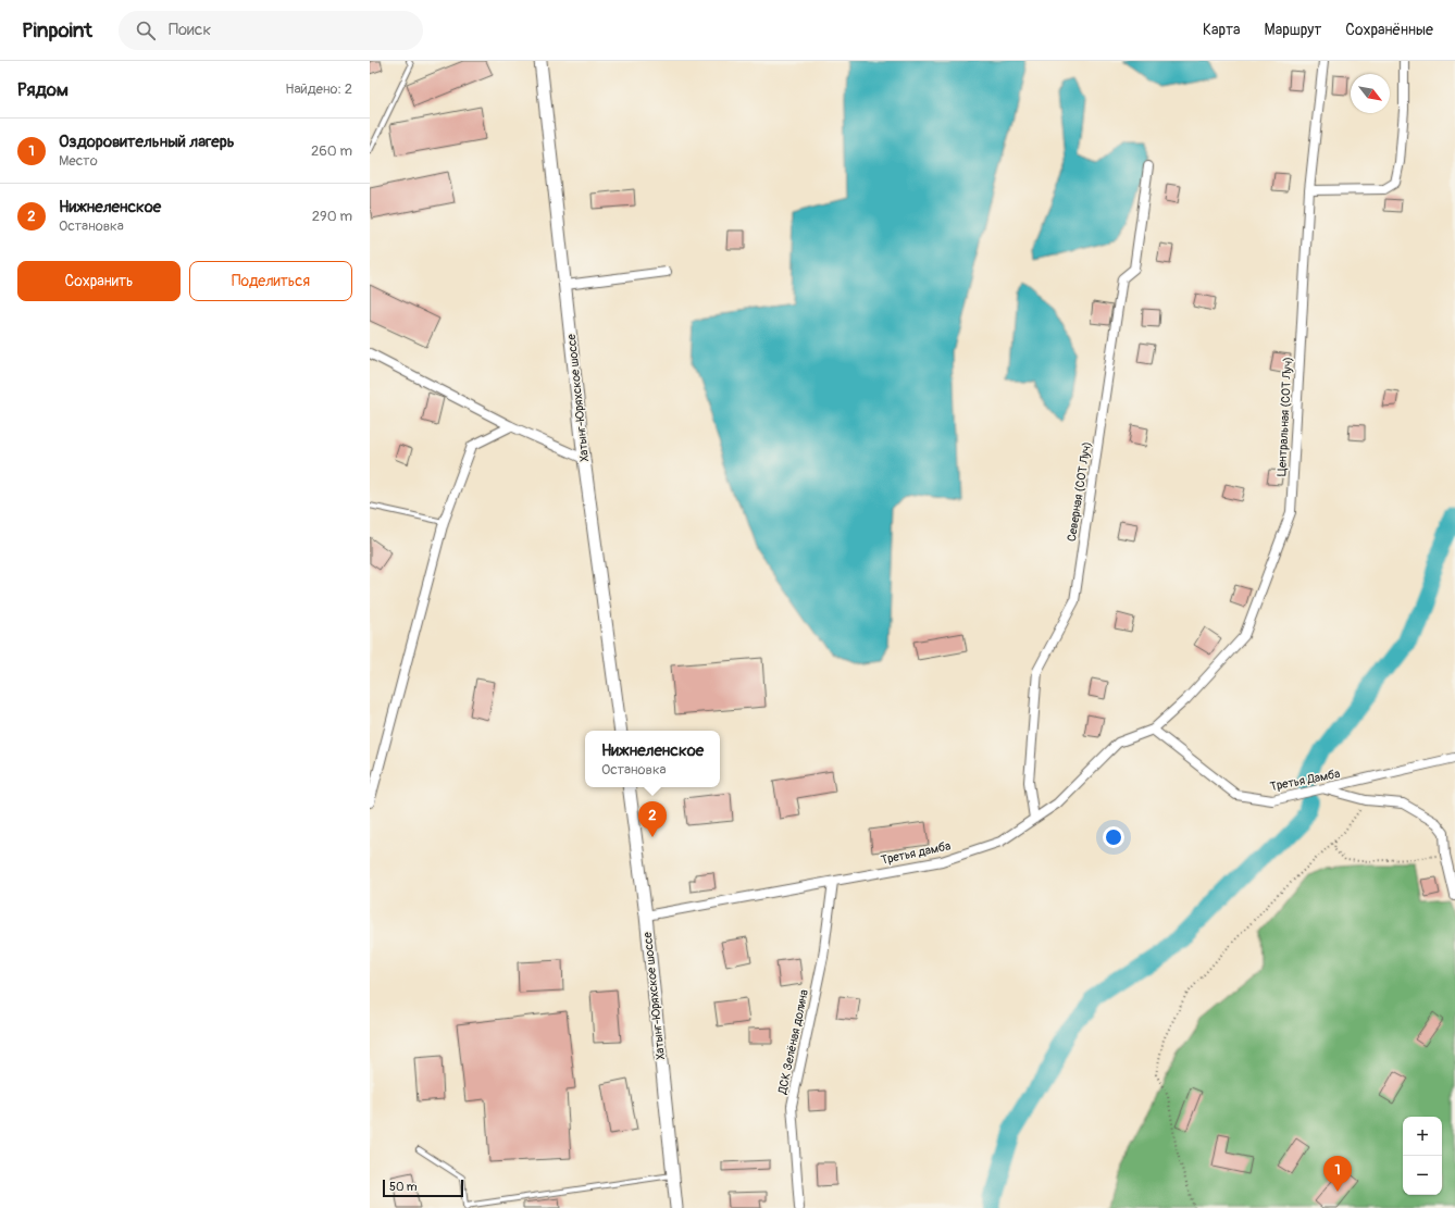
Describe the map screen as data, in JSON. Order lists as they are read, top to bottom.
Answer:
{
  "streets": {
    "main road": ["Хатынг-Юряхское шоссе"],
    "street": [
      "Центральная (СОТ Луч)",
      "Северная (СОТ Луч)",
      "Третья Дамба",
      "Третья дамба",
      "ДСК Зелёная долина"
    ]
  },
  "crossings": [
    ["Хатынг-Юряхское шоссе", "Третья дамба"],
    ["Центральная (СОТ Луч)", "Третья Дамба"],
    ["Центральная (СОТ Луч)", "Третья дамба"],
    ["Северная (СОТ Луч)", "Третья дамба"],
    ["Третья Дамба", "Третья дамба"],
    ["Третья дамба", "ДСК Зелёная долина"]
  ],
  "scale_bar": "50 m",
  "north": "bottom right",
  "page": {
    "header": "Pinpoint",
    "search": "Поиск",
    "nav": ["Карта", "Маршрут", "Сохранённые"],
    "heading": ["Рядом", "Найдено: 2"],
    "list": [
      {
        "mark": "1",
        "name": "Оздоровительный лагерь",
        "note": "Место",
        "value": "260 m"
      },
      {
        "mark": "2",
        "name": "Нижнеленское",
        "note": "Остановка",
        "value": "290 m"
      }
    ],
    "buttons": ["Сохранить", "Поделиться"],
    "popup": ["Нижнеленское", "Остановка"],
    "pins": ["2", "1"],
    "map_buttons": ["+", "−"],
    "scale": "50 m"
  }
}
